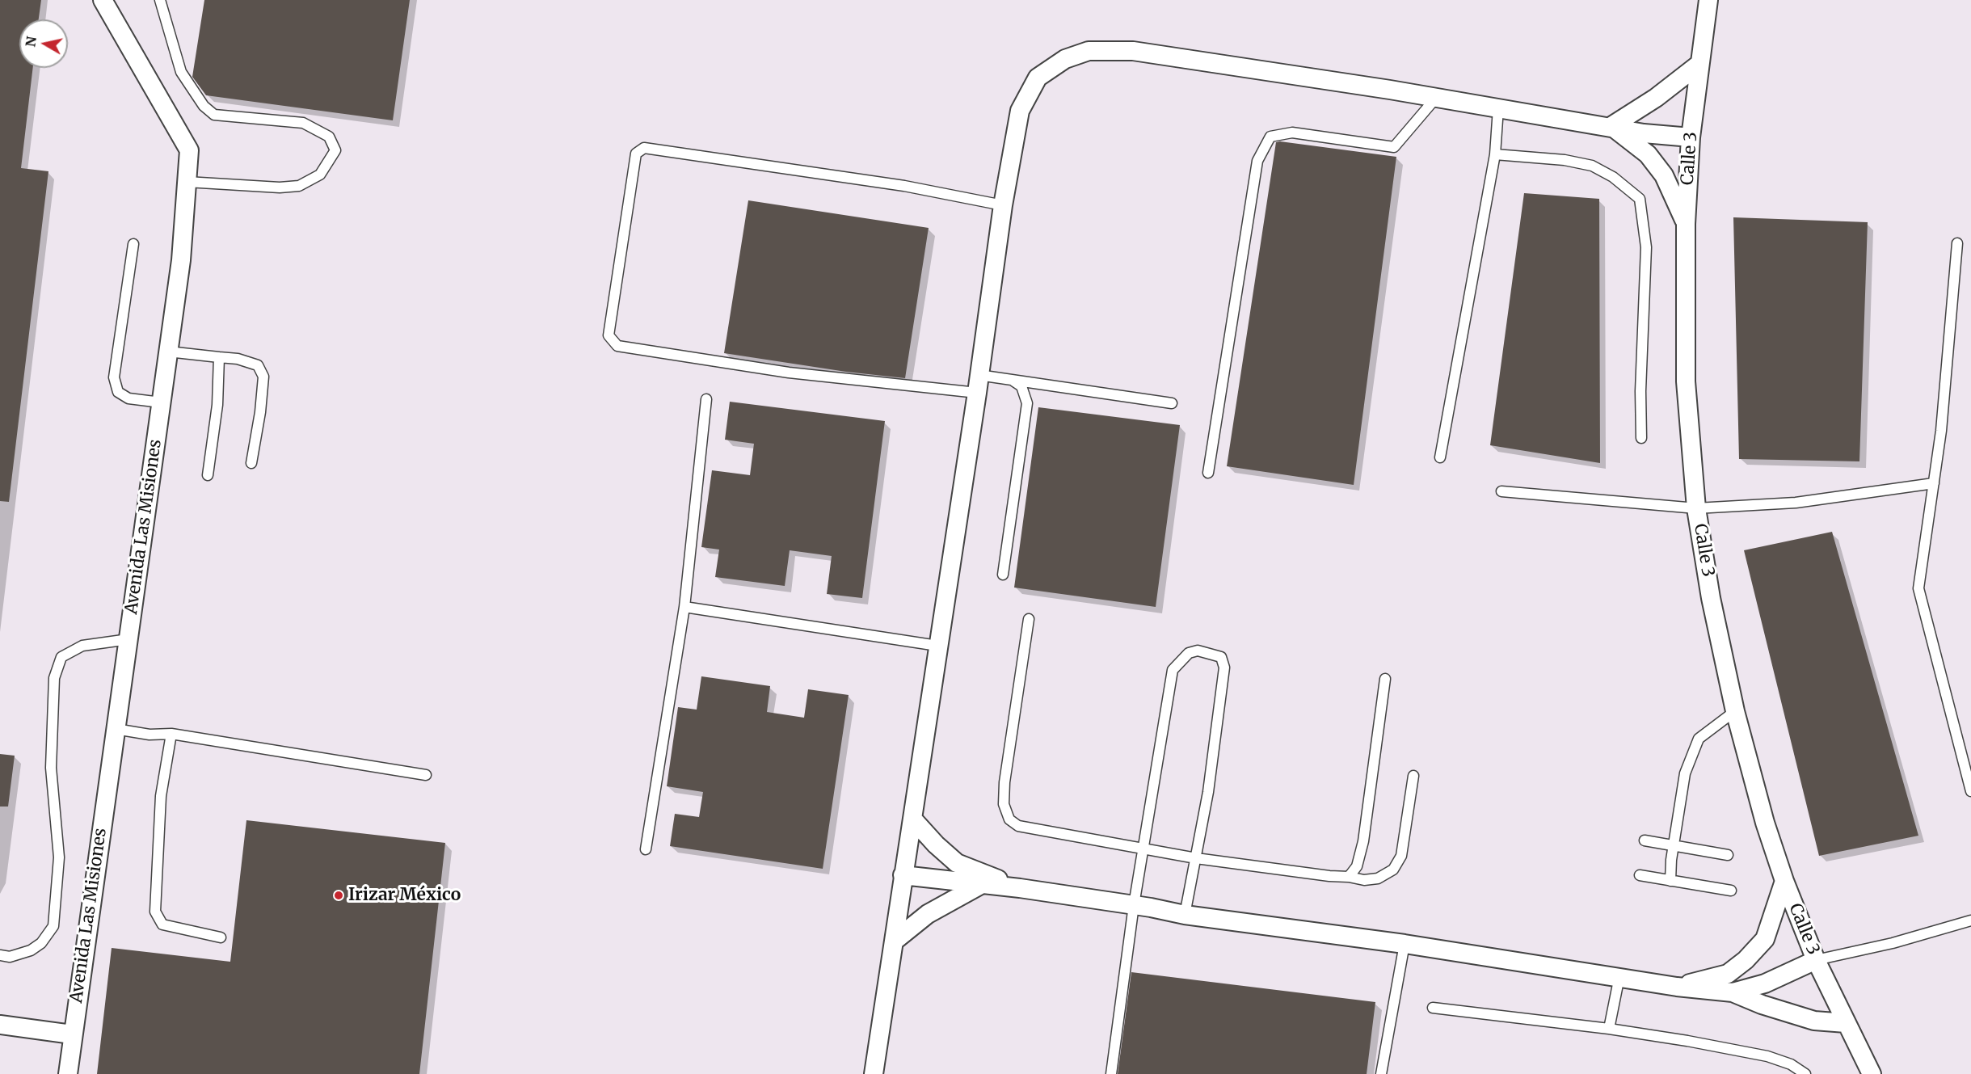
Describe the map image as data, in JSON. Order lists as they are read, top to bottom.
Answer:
{
  "streets": {
    "street": ["Calle 3", "Avenida Las Misiones"]
  },
  "places": ["Irizar México"],
  "north": "left"
}
